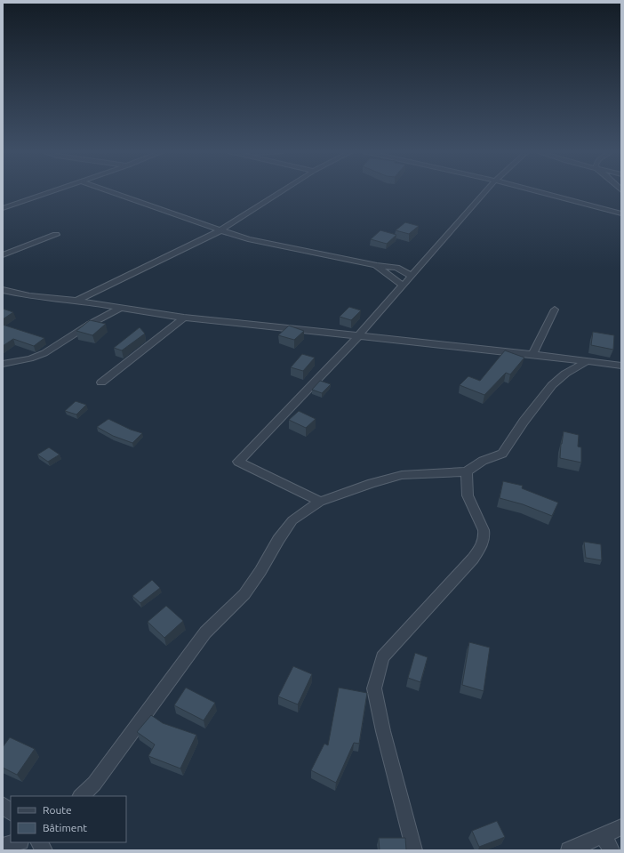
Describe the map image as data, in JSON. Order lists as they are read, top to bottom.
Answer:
{
  "legend": ["Route", "Bâtiment"]
}
